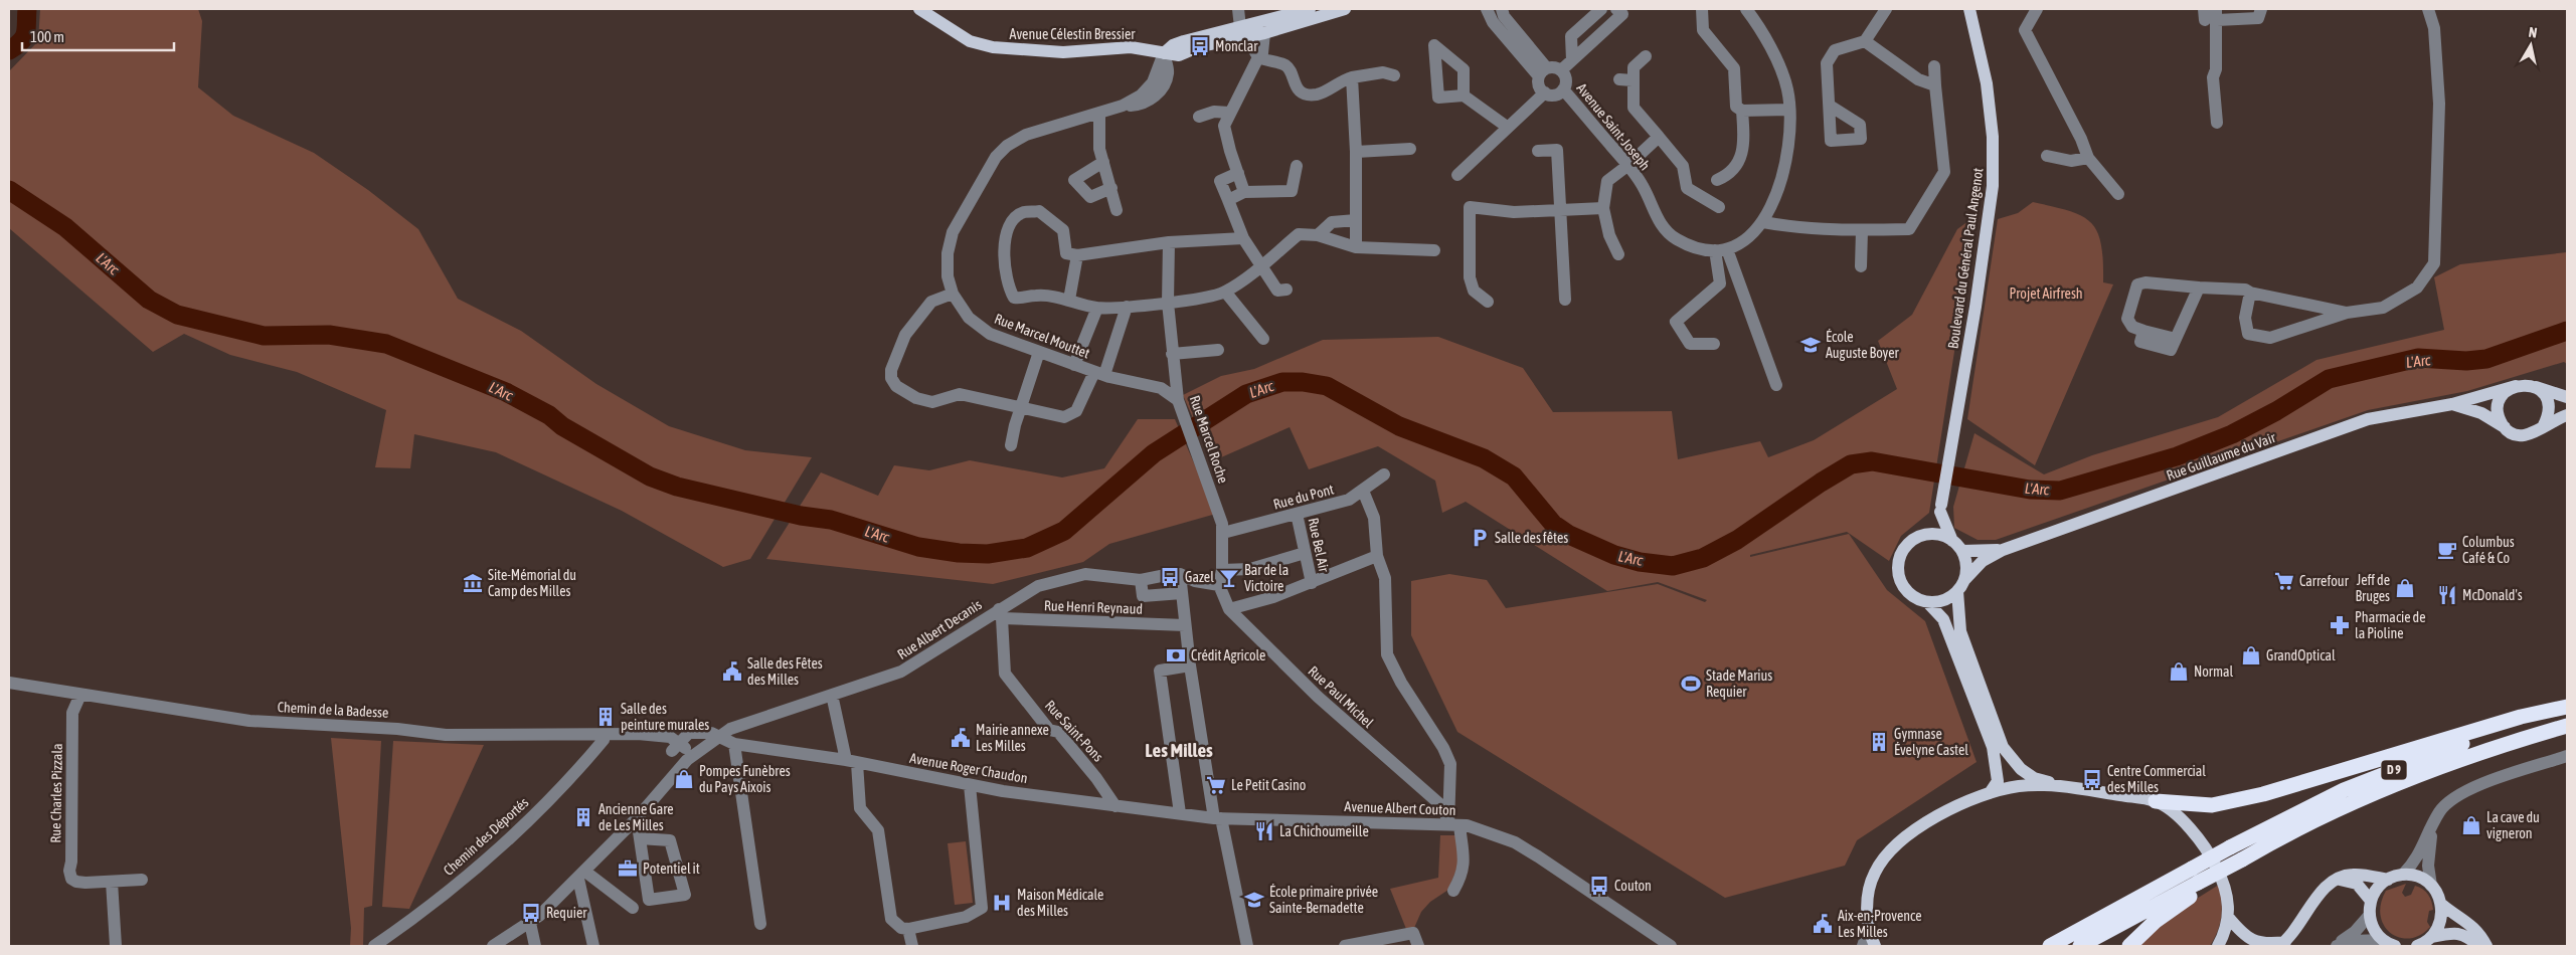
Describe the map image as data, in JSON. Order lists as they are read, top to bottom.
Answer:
{
  "streets": {
    "highway": ["D 9"],
    "main road": ["Avenue Célestin Bressier", "Boulevard du Général Paul Angenot", "Rue Guillaume du Vair"],
    "street": [
      "Avenue Saint-Joseph",
      "Rue Marcel Mouttet",
      "Rue Marcel Roche",
      "Rue du Pont",
      "Rue Bel Air",
      "Rue Henri Reynaud",
      "Rue Albert Decanis",
      "Rue Paul Michel",
      "Chemin de la Badesse",
      "Rue Saint-Pons",
      "Avenue Roger Chaudon",
      "Rue Charles Pizzala",
      "Avenue Albert Couton",
      "Chemin des Déportés"
    ]
  },
  "crossings": [
    ["Avenue Célestin Bressier", "Rue Marcel Mouttet"],
    ["Rue Marcel Mouttet", "Rue Marcel Roche"],
    ["Rue Marcel Roche", "Rue du Pont"],
    ["Rue Marcel Roche", "Rue Paul Michel"],
    ["Rue du Pont", "Rue Bel Air"],
    ["Rue Henri Reynaud", "Rue Albert Decanis"],
    ["Rue Henri Reynaud", "Rue Saint-Pons"],
    ["Rue Albert Decanis", "Rue Saint-Pons"],
    ["Rue Albert Decanis", "Avenue Roger Chaudon"],
    ["Rue Paul Michel", "Avenue Albert Couton"],
    ["Chemin de la Badesse", "Avenue Roger Chaudon"],
    ["Chemin de la Badesse", "Rue Charles Pizzala"],
    ["Chemin de la Badesse", "Chemin des Déportés"],
    ["Rue Saint-Pons", "Avenue Roger Chaudon"],
    ["Avenue Roger Chaudon", "Avenue Albert Couton"]
  ],
  "districts": ["Les Milles"],
  "water": ["L'Arc"],
  "parks": ["Projet Airfresh"],
  "places": {
    "bus stop": [
      "Monclar",
      "Gazel",
      "Centre Commercial des Milles",
      "Couton",
      "Requier"
    ],
    "school or university": ["École Auguste Boyer", "École primaire privée Sainte-Bernadette"],
    "parking": ["Salle des fêtes"],
    "cafe": ["Columbus Café & Co"],
    "bar": ["Bar de la Victoire"],
    "supermarket": ["Carrefour", "Le Petit Casino"],
    "museum": ["Site-Mémorial du Camp des Milles"],
    "shop": [
      "Jeff de Bruges",
      "GrandOptical",
      "Normal",
      "Pompes Funèbres du Pays Aixois",
      "La cave du vigneron"
    ],
    "restaurant": ["McDonald's", "La Chichoumeille"],
    "pharmacy": ["Pharmacie de la Pioline"],
    "bank": ["Crédit Agricole"],
    "public building": ["Salle des Fêtes des Milles", "Mairie annexe Les Milles", "Aix-en-Provence Les Milles"],
    "sports": ["Stade Marius Requier"],
    "building": ["Salle des peinture murales", "Gymnase Évelyne Castel", "Ancienne Gare de Les Milles"],
    "office": ["Potentiel it"],
    "hospital": ["Maison Médicale des Milles"]
  },
  "scale_bar": "100 m",
  "north": "top"
}
